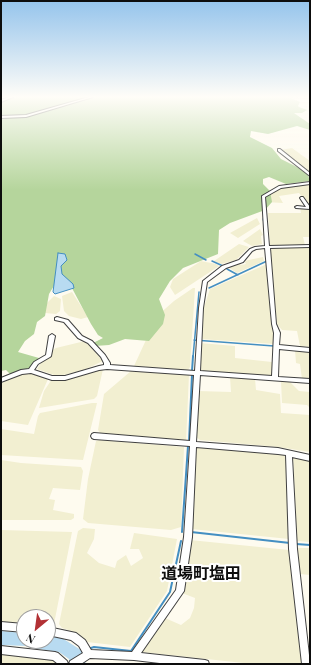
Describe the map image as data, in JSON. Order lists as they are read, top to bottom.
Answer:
{
  "districts": ["道場町塩田"],
  "north": "bottom left"
}
